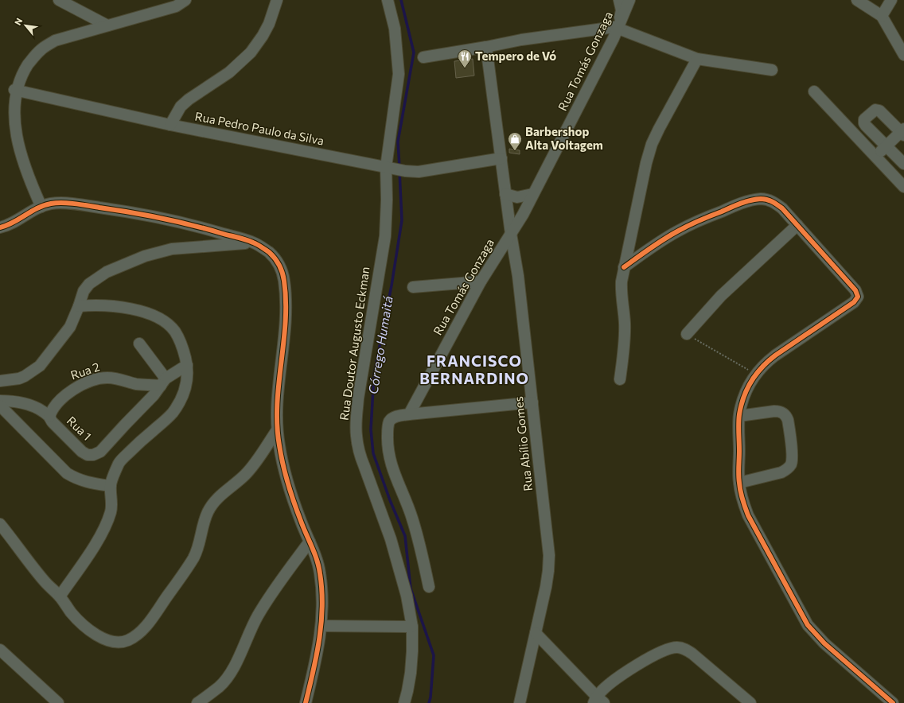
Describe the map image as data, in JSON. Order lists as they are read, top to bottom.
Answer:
{
  "streets": {
    "street": [
      "Rua Tomás Gonzaga",
      "Rua Pedro Paulo da Silva",
      "Rua Doutor Augusto Eckman",
      "Rua 2",
      "Rua 1",
      "Rua Abílio Gomes"
    ]
  },
  "crossings": [
    ["Rua Tomás Gonzaga", "Rua Abílio Gomes"],
    ["Rua Pedro Paulo da Silva", "Rua Doutor Augusto Eckman"],
    ["Rua Pedro Paulo da Silva", "Rua Abílio Gomes"],
    ["Rua 2", "Rua 1"]
  ],
  "districts": ["FRANCISCO BERNARDINO"],
  "water": ["Córrego Humaitá"],
  "places": {
    "restaurant": ["Tempero de Vó"],
    "shop": ["Barbershop Alta Voltagem"]
  },
  "north": "top left"
}
